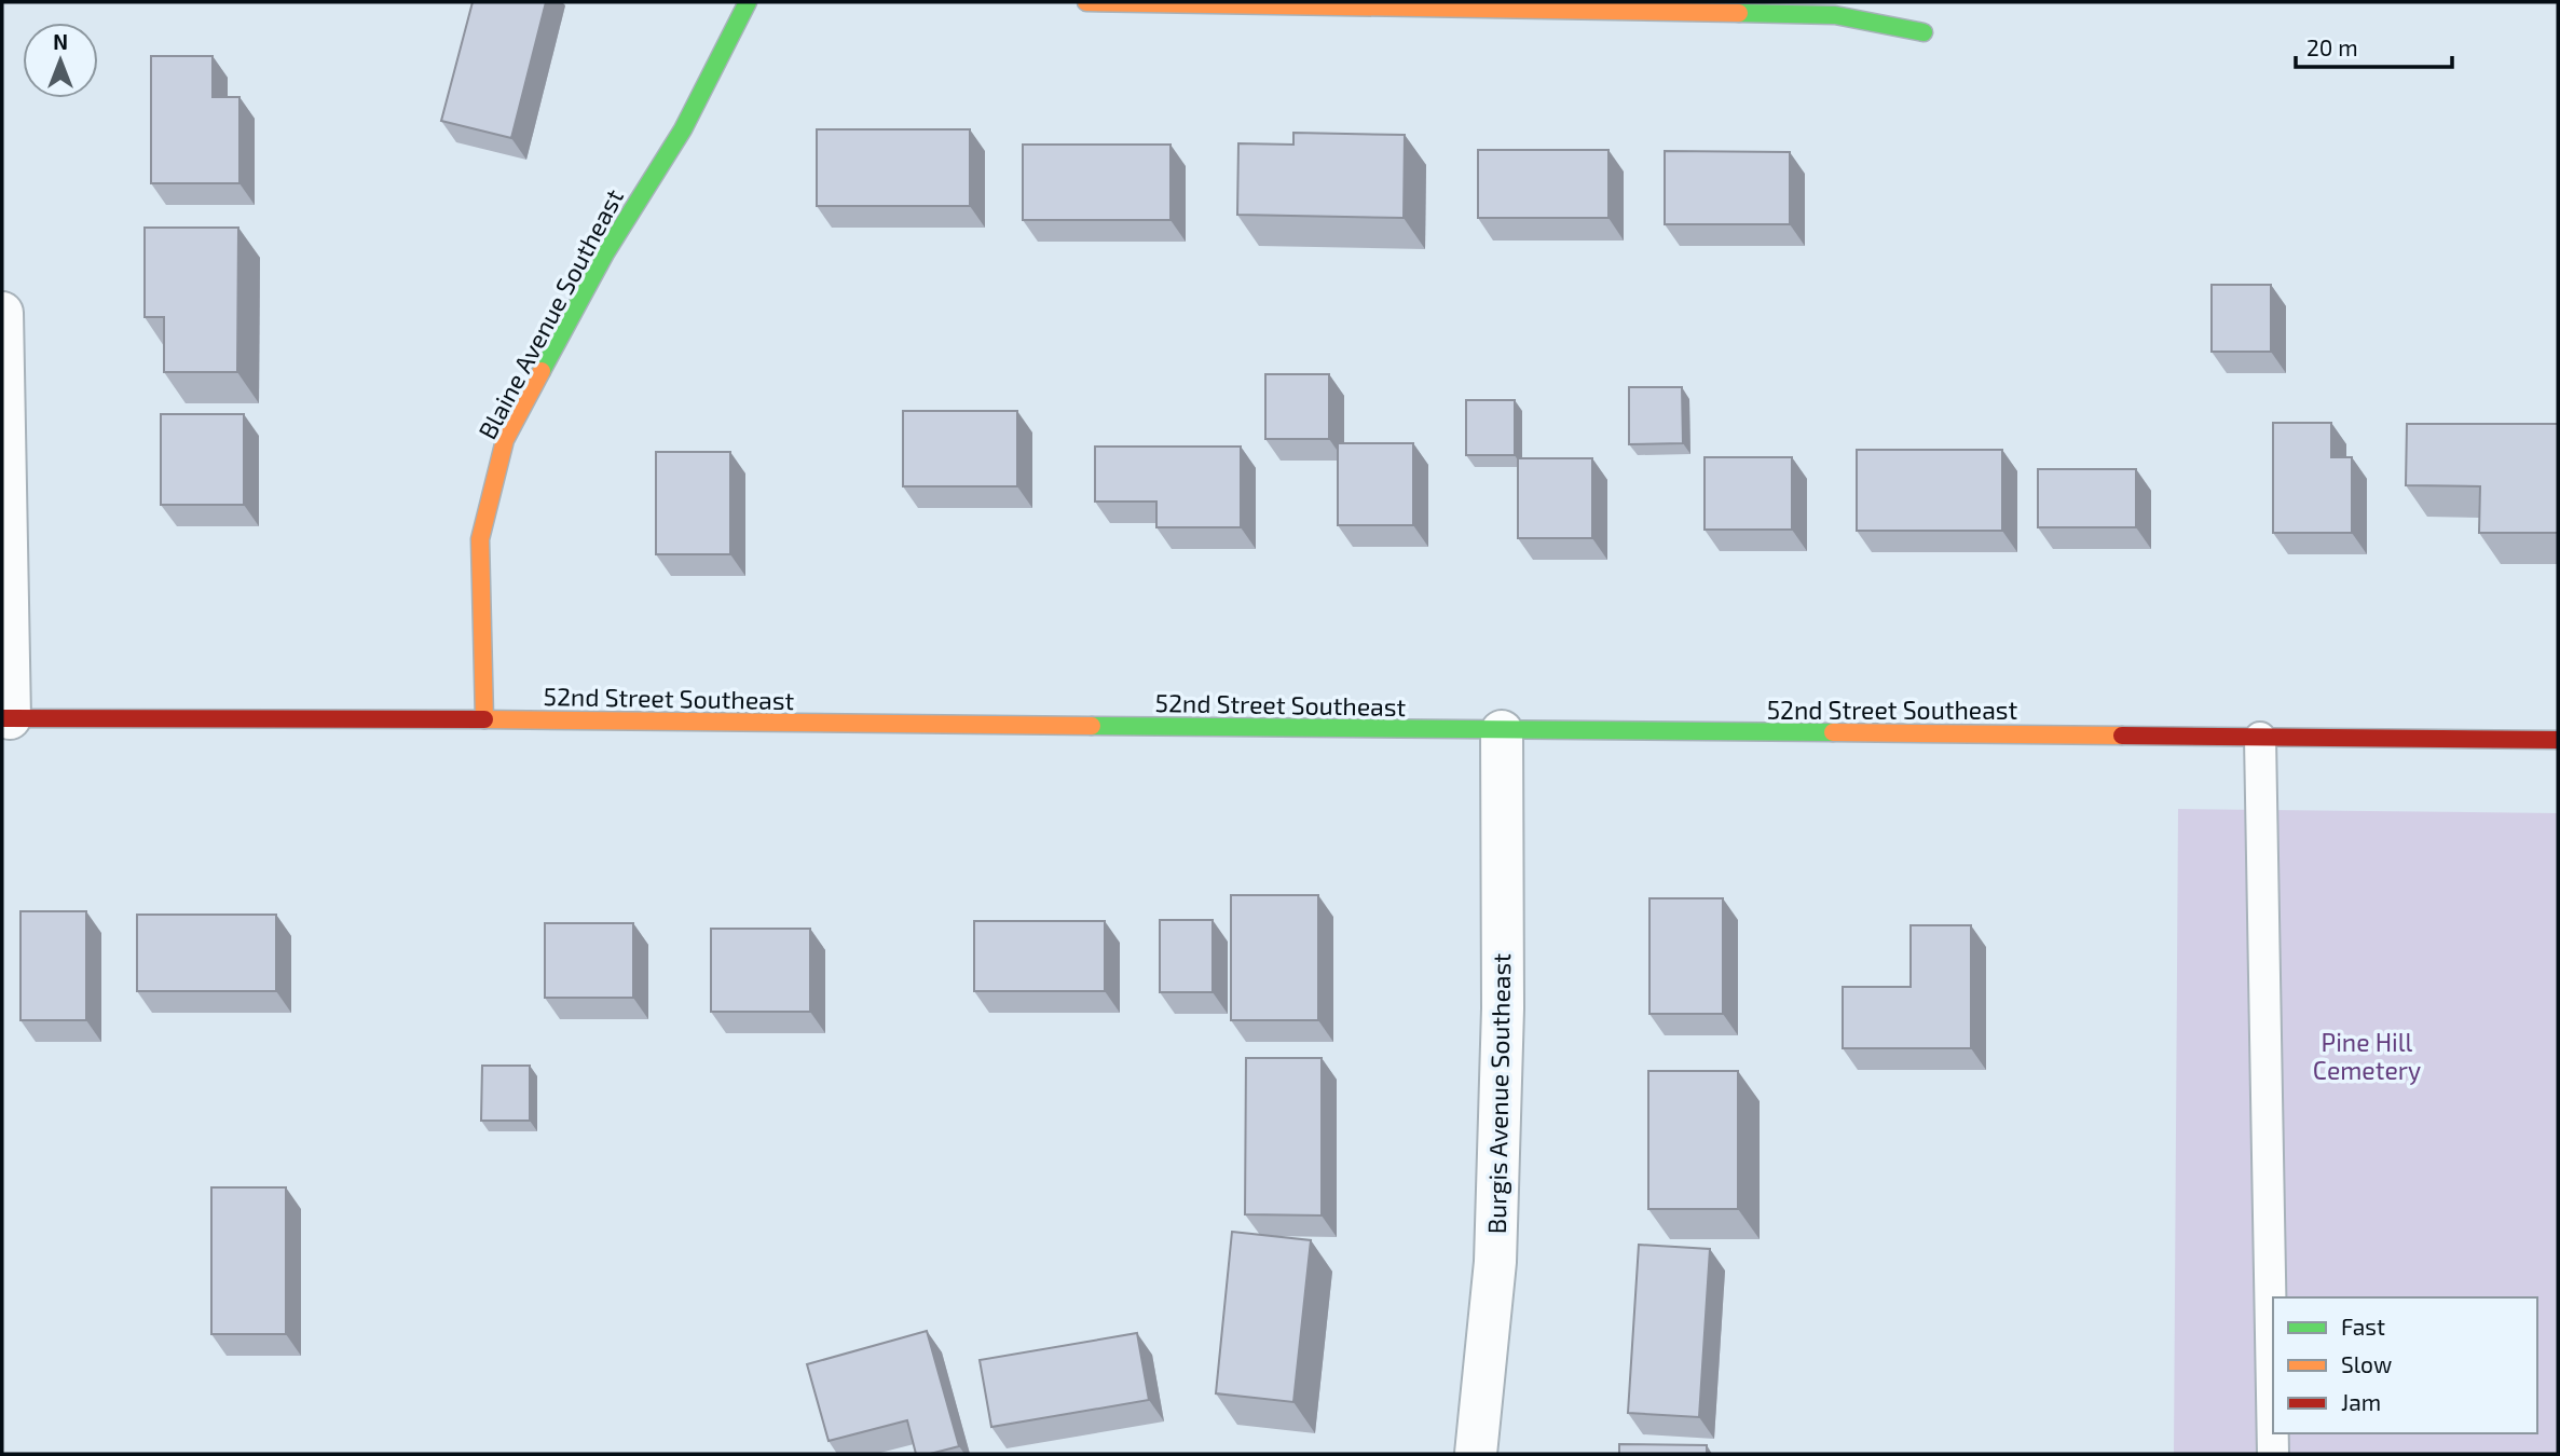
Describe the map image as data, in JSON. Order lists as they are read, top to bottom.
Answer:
{
  "streets": {
    "main road": ["Blaine Avenue Southeast", "52nd Street Southeast"],
    "street": ["Burgis Avenue Southeast"]
  },
  "crossings": [
    ["Blaine Avenue Southeast", "52nd Street Southeast"],
    ["52nd Street Southeast", "Burgis Avenue Southeast"]
  ],
  "parks": ["Pine Hill Cemetery"],
  "legend": ["Fast", "Slow", "Jam"],
  "scale_bar": "20 m",
  "north": "top"
}
